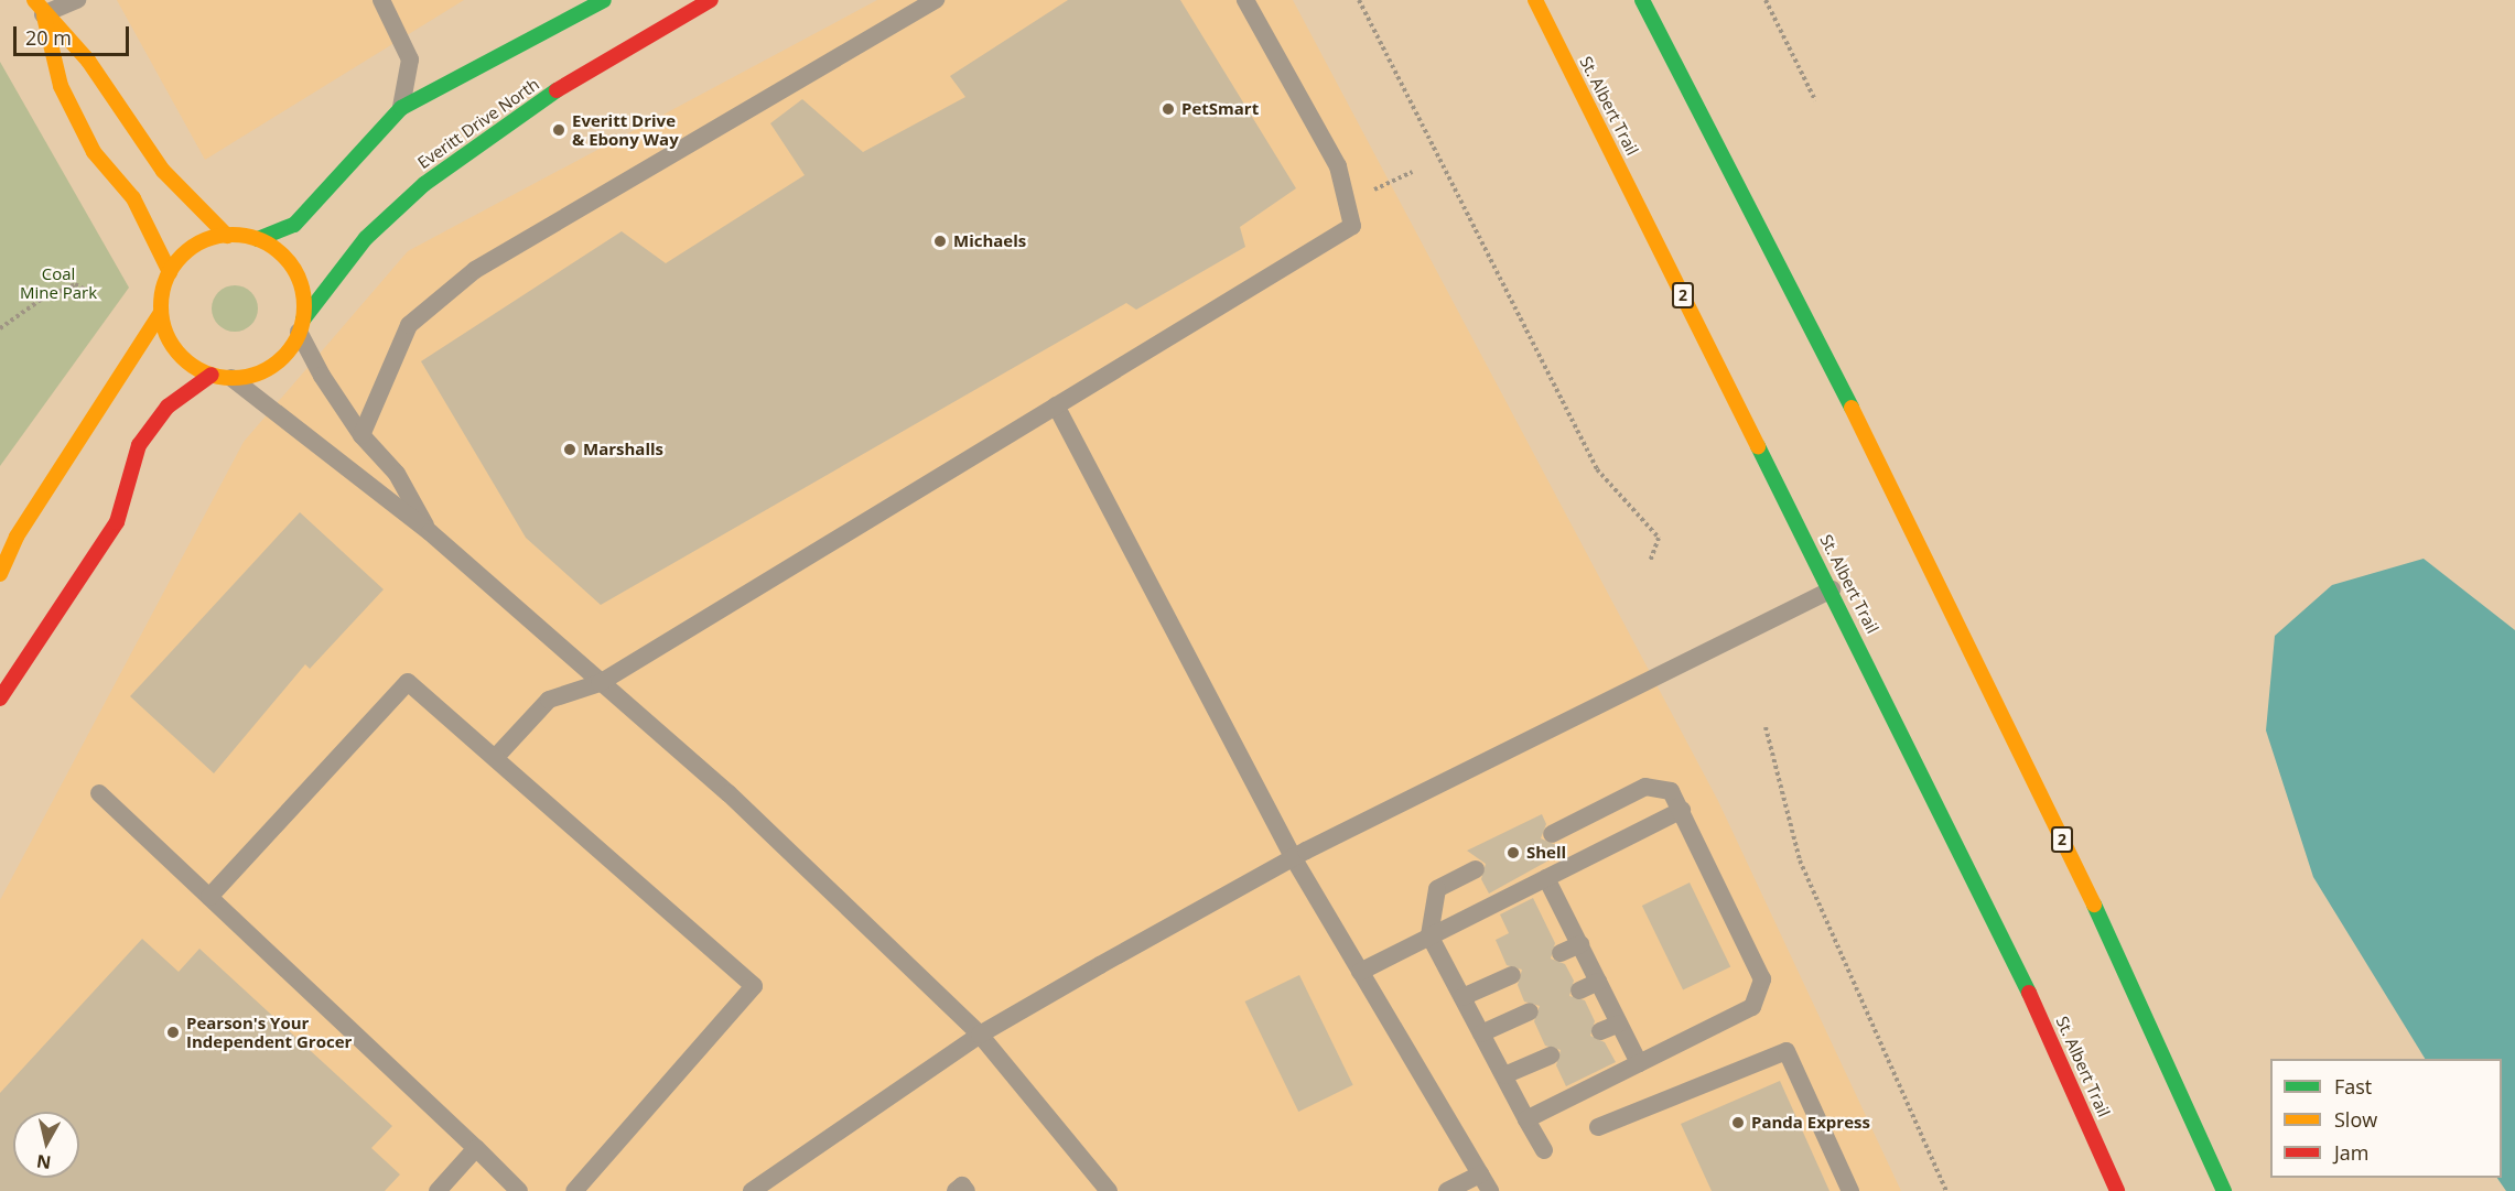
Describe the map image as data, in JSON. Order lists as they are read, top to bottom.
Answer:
{
  "streets": {
    "street": ["St. Albert Trail", "Everitt Drive North", "2"]
  },
  "parks": ["Coal Mine Park"],
  "places": [
    "PetSmart",
    "Everitt Drive & Ebony Way",
    "Michaels",
    "Marshalls",
    "Shell",
    "Pearson's Your Independent Grocer",
    "Panda Express"
  ],
  "legend": ["Fast", "Slow", "Jam"],
  "scale_bar": "20 m",
  "north": "bottom"
}
